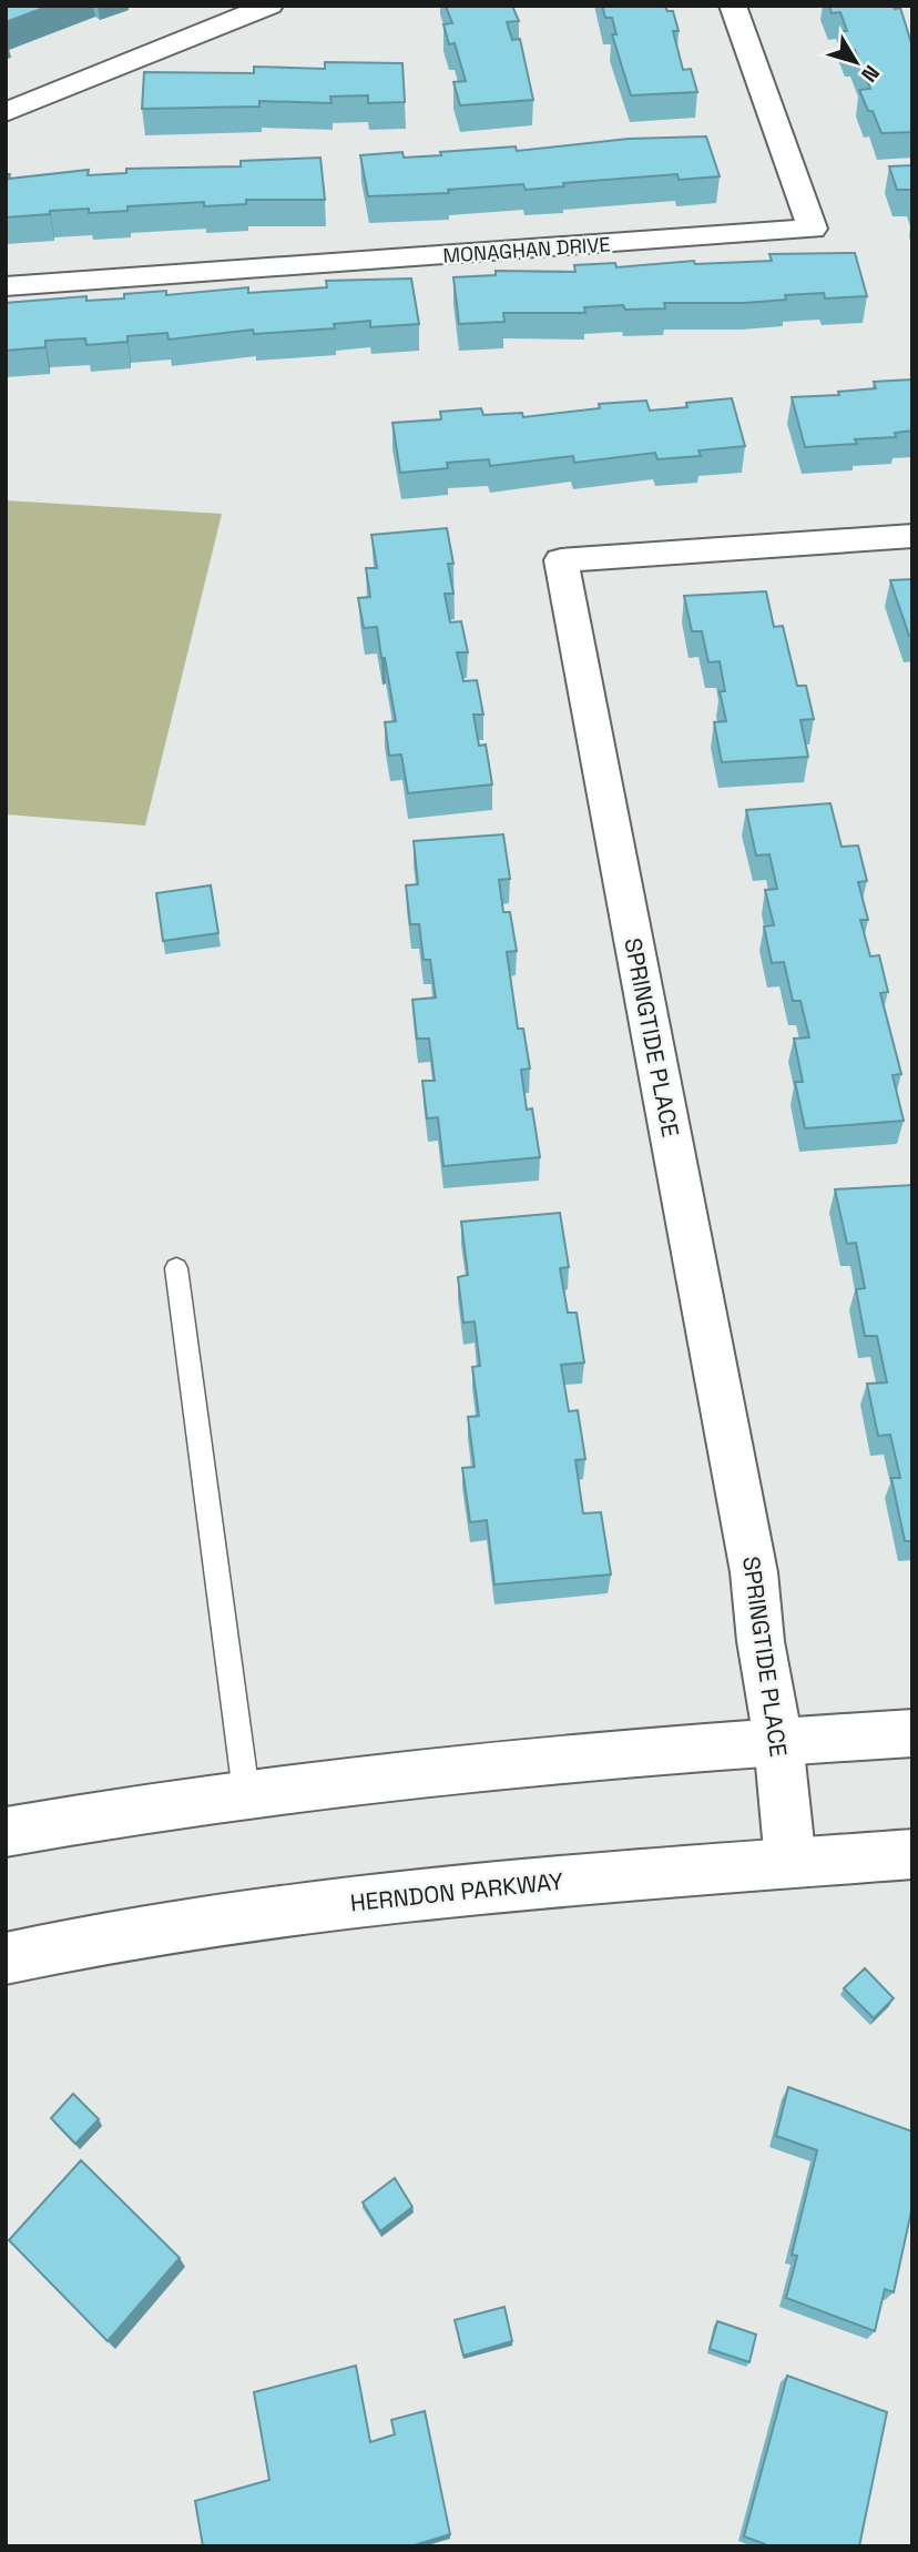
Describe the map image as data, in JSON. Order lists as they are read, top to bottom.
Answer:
{
  "streets": {
    "street": ["MONAGHAN DRIVE", "SPRINGTIDE PLACE", "HERNDON PARKWAY"]
  },
  "crossings": [
    ["SPRINGTIDE PLACE", "HERNDON PARKWAY"]
  ],
  "north": "bottom right"
}
